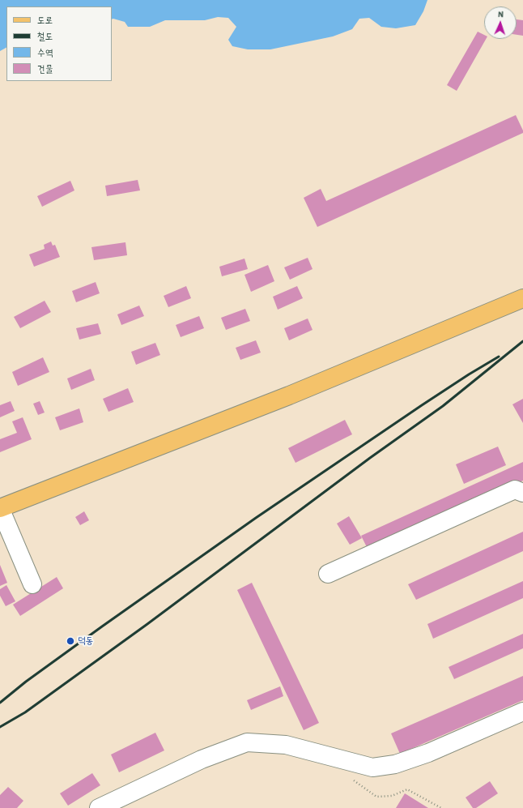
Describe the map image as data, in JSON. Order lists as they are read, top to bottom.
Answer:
{
  "places": ["덕동"],
  "legend": [
    "도로",
    "철도",
    "수역",
    "건물"
  ],
  "north": "top"
}
